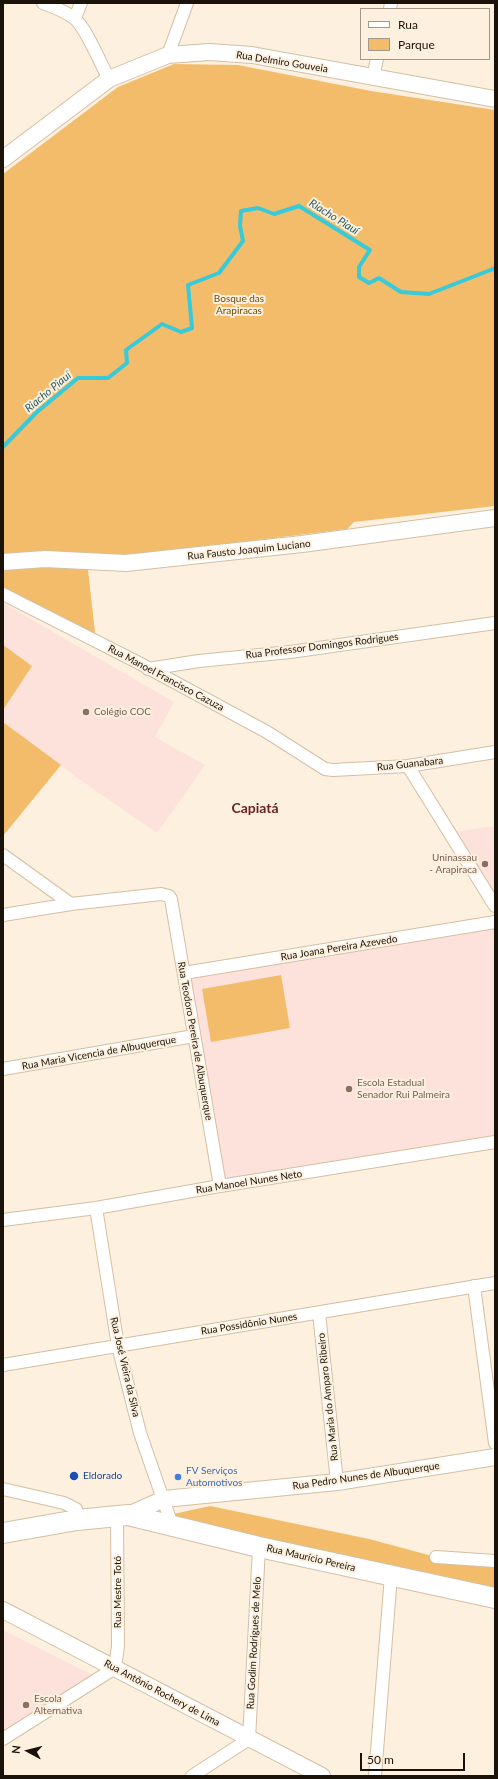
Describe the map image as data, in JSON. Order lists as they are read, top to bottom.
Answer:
{
  "streets": {
    "main road": ["Rua Maurício Pereira"],
    "street": [
      "Rua Delmiro Gouveia",
      "Rua Fausto Joaquim Luciano",
      "Rua Professor Domingos Rodrigues",
      "Rua Manoel Francisco Cazuza",
      "Rua Guanabara",
      "Rua Joana Pereira Azevedo",
      "Rua Teodoro Pereira de Albuquerque",
      "Rua Maria Vicencia de Albuquerque",
      "Rua Manoel Nunes Neto",
      "Rua Possidônio Nunes",
      "Rua José Vieira da Silva",
      "Rua Maria do Amparo Ribeiro",
      "Rua Pedro Nunes de Albuquerque",
      "Rua Mestre Totó",
      "Rua Godim Rodrigues de Melo",
      "Rua Antônio Rochery de Lima"
    ]
  },
  "crossings": [
    ["Rua Professor Domingos Rodrigues", "Rua Manoel Francisco Cazuza"],
    ["Rua Manoel Francisco Cazuza", "Rua Guanabara"],
    ["Rua Joana Pereira Azevedo", "Rua Teodoro Pereira de Albuquerque"],
    ["Rua Teodoro Pereira de Albuquerque", "Rua Maria Vicencia de Albuquerque"],
    ["Rua Teodoro Pereira de Albuquerque", "Rua Manoel Nunes Neto"],
    ["Rua Manoel Nunes Neto", "Rua José Vieira da Silva"],
    ["Rua Possidônio Nunes", "Rua José Vieira da Silva"],
    ["Rua Possidônio Nunes", "Rua Maria do Amparo Ribeiro"],
    ["Rua José Vieira da Silva", "Rua Pedro Nunes de Albuquerque"],
    ["Rua José Vieira da Silva", "Rua Maurício Pereira"],
    ["Rua Maria do Amparo Ribeiro", "Rua Pedro Nunes de Albuquerque"],
    ["Rua Pedro Nunes de Albuquerque", "Rua Maurício Pereira"],
    ["Rua Pedro Nunes de Albuquerque", "Rua Mestre Totó"],
    ["Rua Maurício Pereira", "Rua Mestre Totó"],
    ["Rua Maurício Pereira", "Rua Godim Rodrigues de Melo"],
    ["Rua Mestre Totó", "Rua Antônio Rochery de Lima"],
    ["Rua Godim Rodrigues de Melo", "Rua Antônio Rochery de Lima"]
  ],
  "districts": ["Capiatá"],
  "water": ["Riacho Piauí"],
  "parks": ["Bosque das Arapiracas"],
  "places": [
    "Colégio COC",
    "Uninassau - Arapiraca",
    "Escola Estadual Senador Rui Palmeira",
    "Eldorado",
    "FV Serviços Automotivos",
    "Escola Alternativa"
  ],
  "legend": ["Rua", "Parque"],
  "scale_bar": "50 m",
  "north": "left"
}
